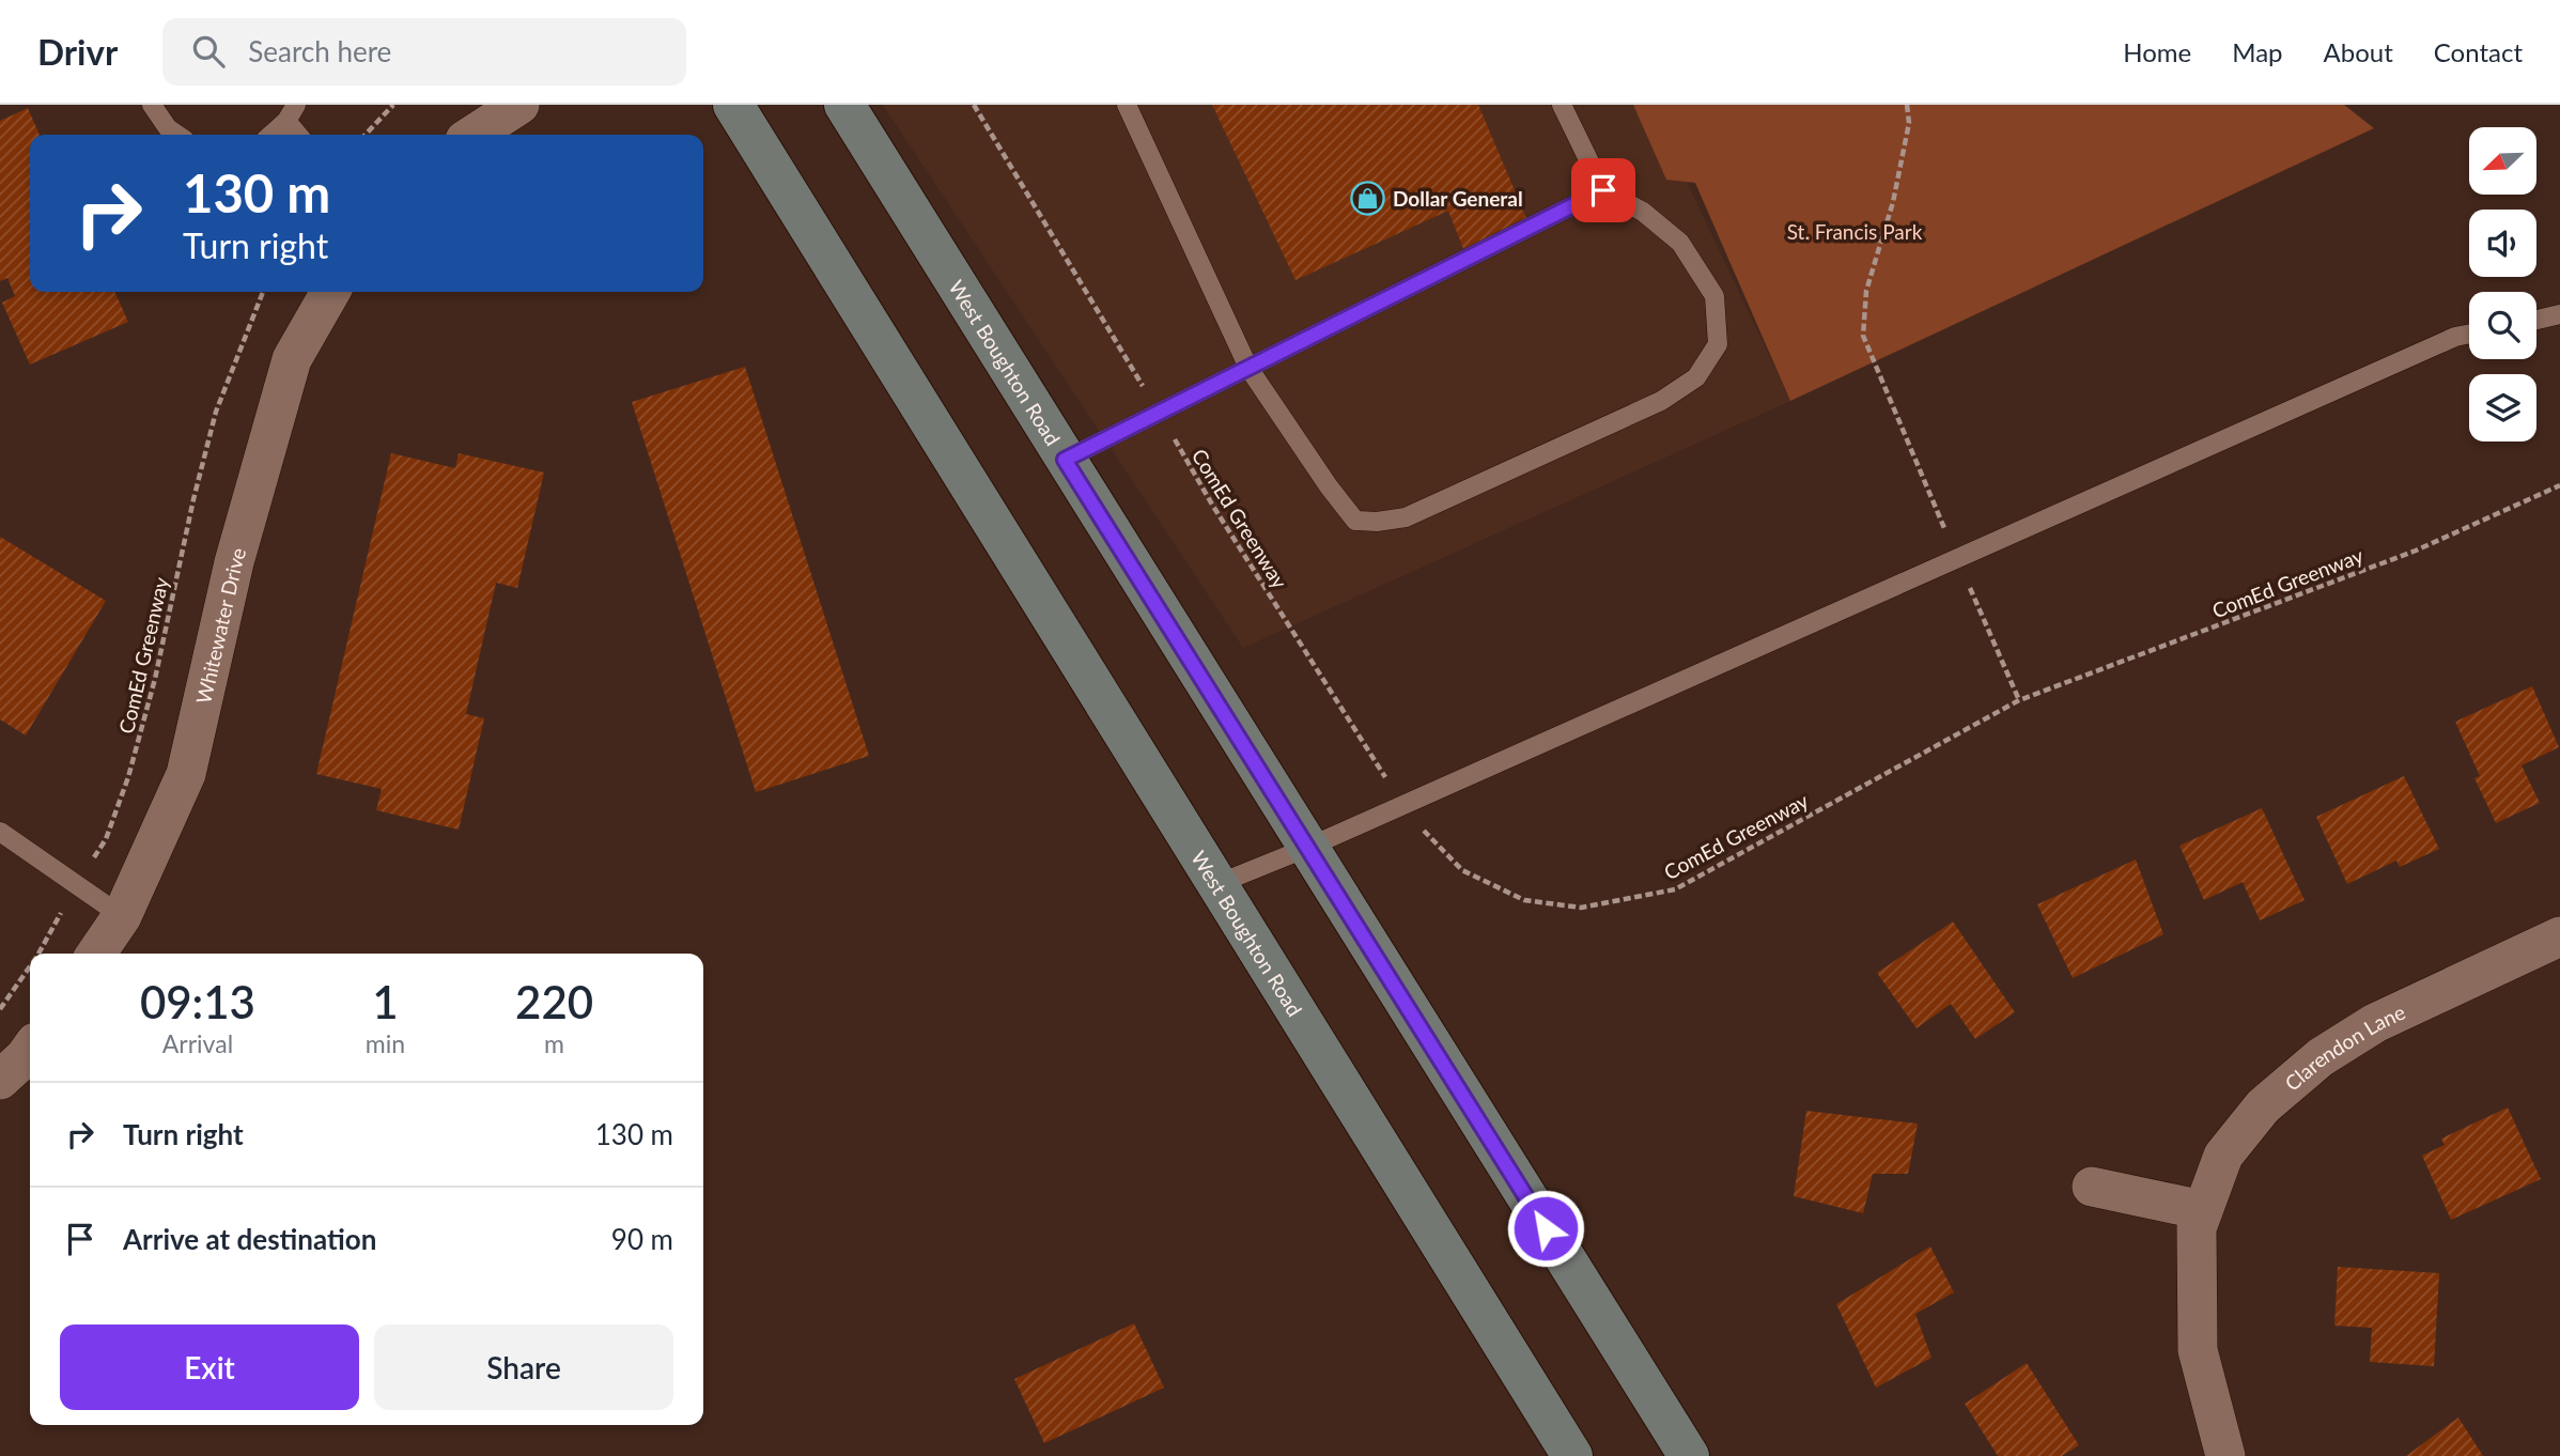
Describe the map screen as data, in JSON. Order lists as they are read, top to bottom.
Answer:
{
  "streets": {
    "main road": ["West Boughton Road"],
    "street": ["Whitewater Drive", "Clarendon Lane"],
    "path": ["ComEd Greenway"]
  },
  "parks": ["St. Francis Park"],
  "places": {
    "shop": ["Dollar General"]
  },
  "north": "bottom left",
  "page": {
    "header": "Drivr",
    "search": "Search here",
    "nav": [
      "Home",
      "Map",
      "About",
      "Contact"
    ],
    "turn": ["130 m", "Turn right"],
    "eta": [
      "09:13",
      "Arrival",
      "1",
      "min",
      "220",
      "m"
    ],
    "list": [
      {
        "name": "Turn right",
        "value": "130 m"
      },
      {
        "name": "Arrive at destination",
        "value": "90 m"
      }
    ],
    "buttons": ["Exit", "Share"]
  }
}
